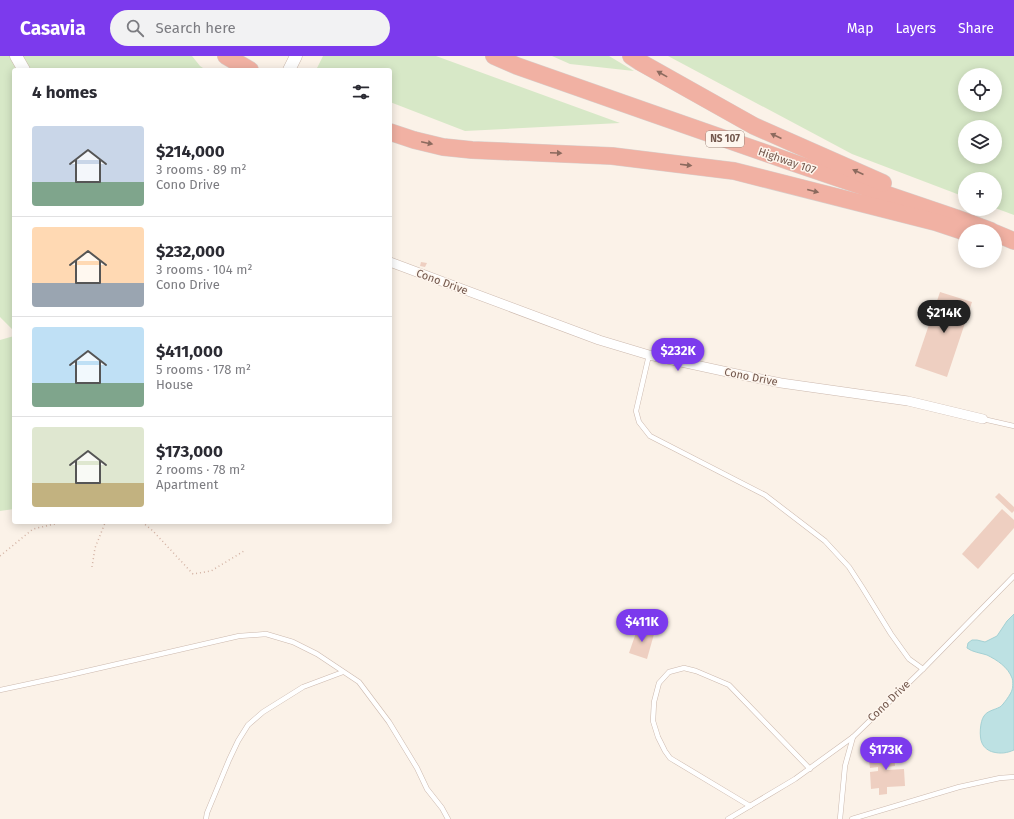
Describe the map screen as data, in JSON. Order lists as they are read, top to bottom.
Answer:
{
  "streets": {
    "highway": ["NS 107", "Highway 107"],
    "street": ["Cono Drive"]
  },
  "page": {
    "header": "Casavia",
    "search": "Search here",
    "nav": ["Map", "Layers", "Share"],
    "map_buttons": ["+", "−"],
    "heading": "4 homes",
    "list": [
      {
        "name": "$214,000",
        "note": "3 rooms · 89 m² · Cono Drive"
      },
      {
        "name": "$232,000",
        "note": "3 rooms · 104 m² · Cono Drive"
      },
      {
        "name": "$411,000",
        "note": "5 rooms · 178 m² · House"
      },
      {
        "name": "$173,000",
        "note": "2 rooms · 78 m² · Apartment"
      }
    ],
    "price": [
      "$214K",
      "$232K",
      "$411K",
      "$173K"
    ]
  }
}
